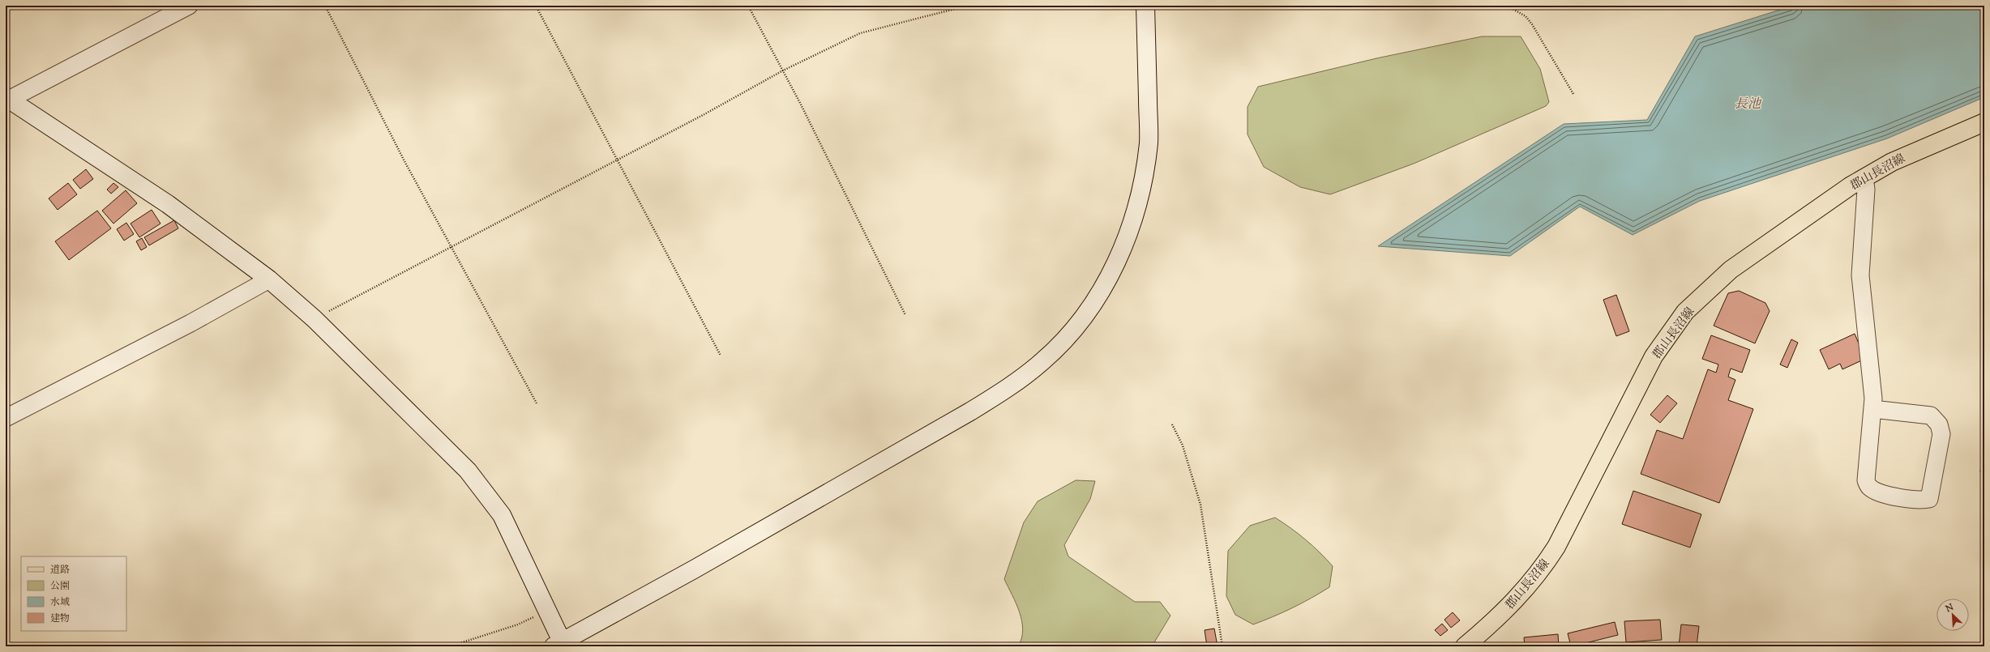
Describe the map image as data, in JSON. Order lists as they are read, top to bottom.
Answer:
{
  "streets": {
    "main road": ["郡山長沼線"]
  },
  "water": ["長池"],
  "legend": [
    "道路",
    "公園",
    "水域",
    "建物"
  ],
  "north": "top left"
}
